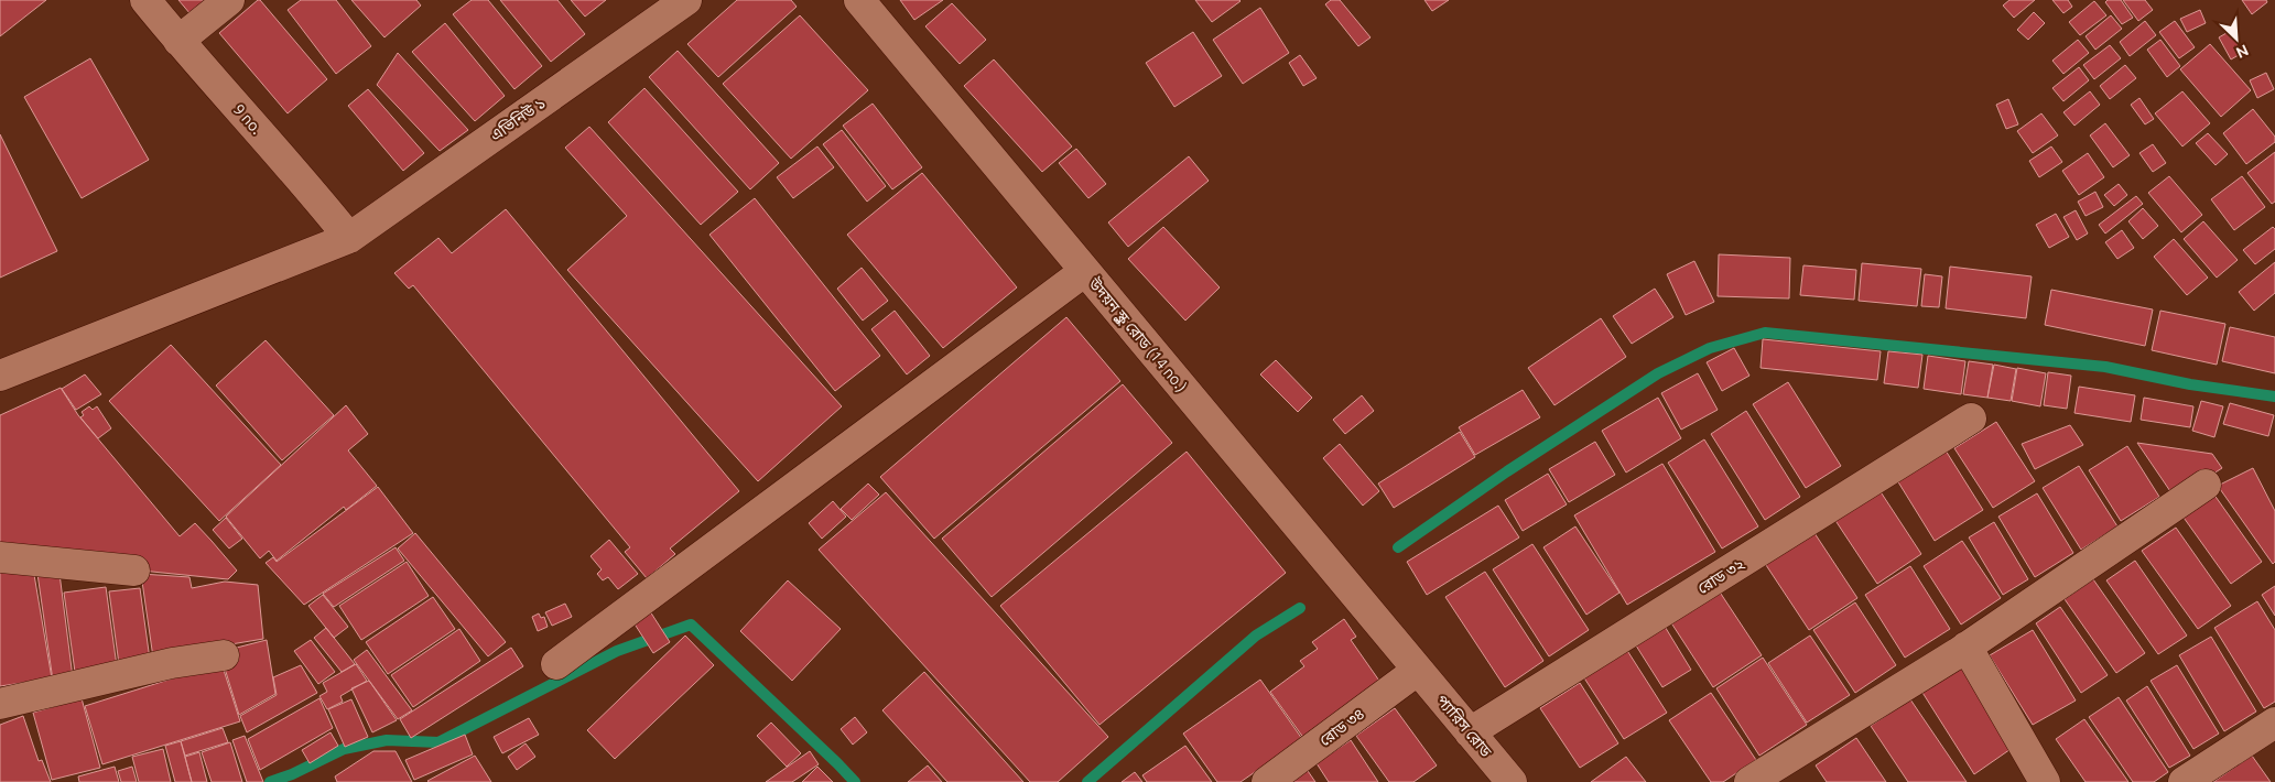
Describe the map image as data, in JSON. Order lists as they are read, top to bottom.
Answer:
{
  "streets": {
    "street": [
      "9 no.",
      "এভিনিউ ১",
      "উদয়ন স্কুল রোড (14 no.)",
      "রোড ৩২",
      "প্যারিস রোড",
      "রোড ৩৪"
    ]
  },
  "crossings": [
    ["9 no.", "এভিনিউ ১"],
    ["উদয়ন স্কুল রোড (14 no.)", "প্যারিস রোড"],
    ["উদয়ন স্কুল রোড (14 no.)", "রোড ৩৪"],
    ["রোড ৩২", "প্যারিস রোড"],
    ["প্যারিস রোড", "রোড ৩৪"]
  ],
  "north": "bottom right"
}
